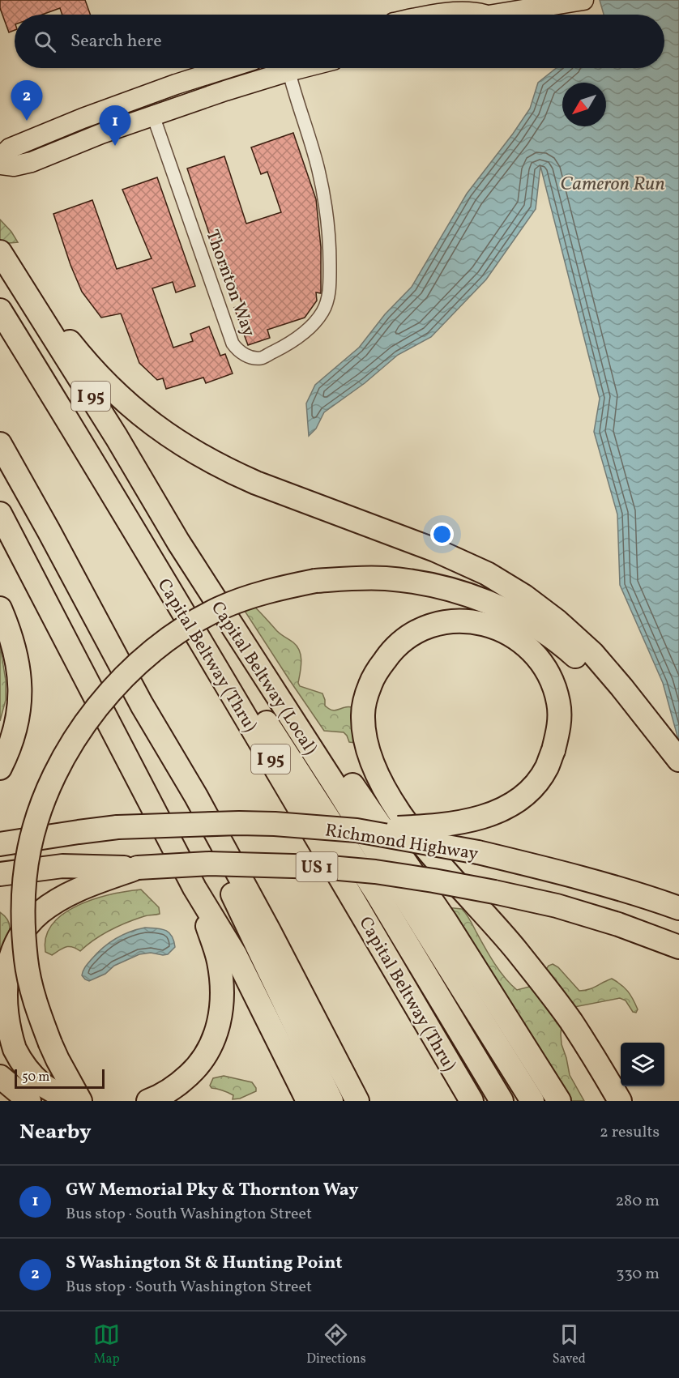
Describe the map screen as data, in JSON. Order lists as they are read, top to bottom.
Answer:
{
  "streets": {
    "highway": [
      "I 95",
      "Capital Beltway (Thru)",
      "Capital Beltway (Local)",
      "Richmond Highway",
      "US 1"
    ],
    "street": ["Thornton Way"]
  },
  "crossings": [
    ["Richmond Highway", "US 1"]
  ],
  "water": ["Cameron Run"],
  "scale_bar": "50 m",
  "north": "bottom left",
  "page": {
    "search": "Search here",
    "pins": ["2", "1"],
    "scale": "50 m",
    "heading": ["Nearby", "2 results"],
    "list": [
      {
        "mark": "1",
        "name": "GW Memorial Pky & Thornton Way",
        "note": "Bus stop · South Washington Street",
        "value": "280 m"
      },
      {
        "mark": "2",
        "name": "S Washington St & Hunting Point",
        "note": "Bus stop · South Washington Street",
        "value": "330 m"
      }
    ],
    "nav": ["Map", "Directions", "Saved"]
  }
}
